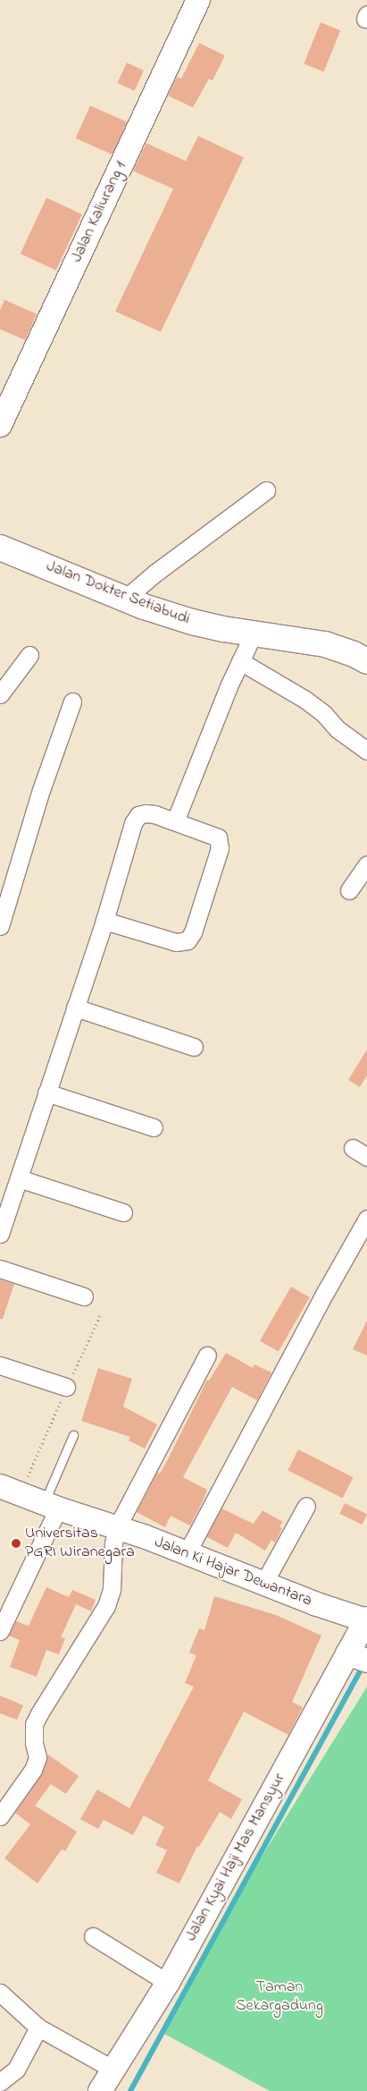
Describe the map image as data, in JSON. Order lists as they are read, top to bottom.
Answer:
{
  "streets": {
    "highway": ["Jalan Dokter Setiabudi"],
    "main road": ["Jalan Kaliurang 1", "Jalan Ki Hajar Dewantara", "Jalan Kyai Haji Mas Mansyur"]
  },
  "crossings": [
    ["Jalan Ki Hajar Dewantara", "Jalan Kyai Haji Mas Mansyur"]
  ],
  "parks": ["Taman Sekargadung"],
  "places": ["Universitas PGRI Wiranegara"]
}
